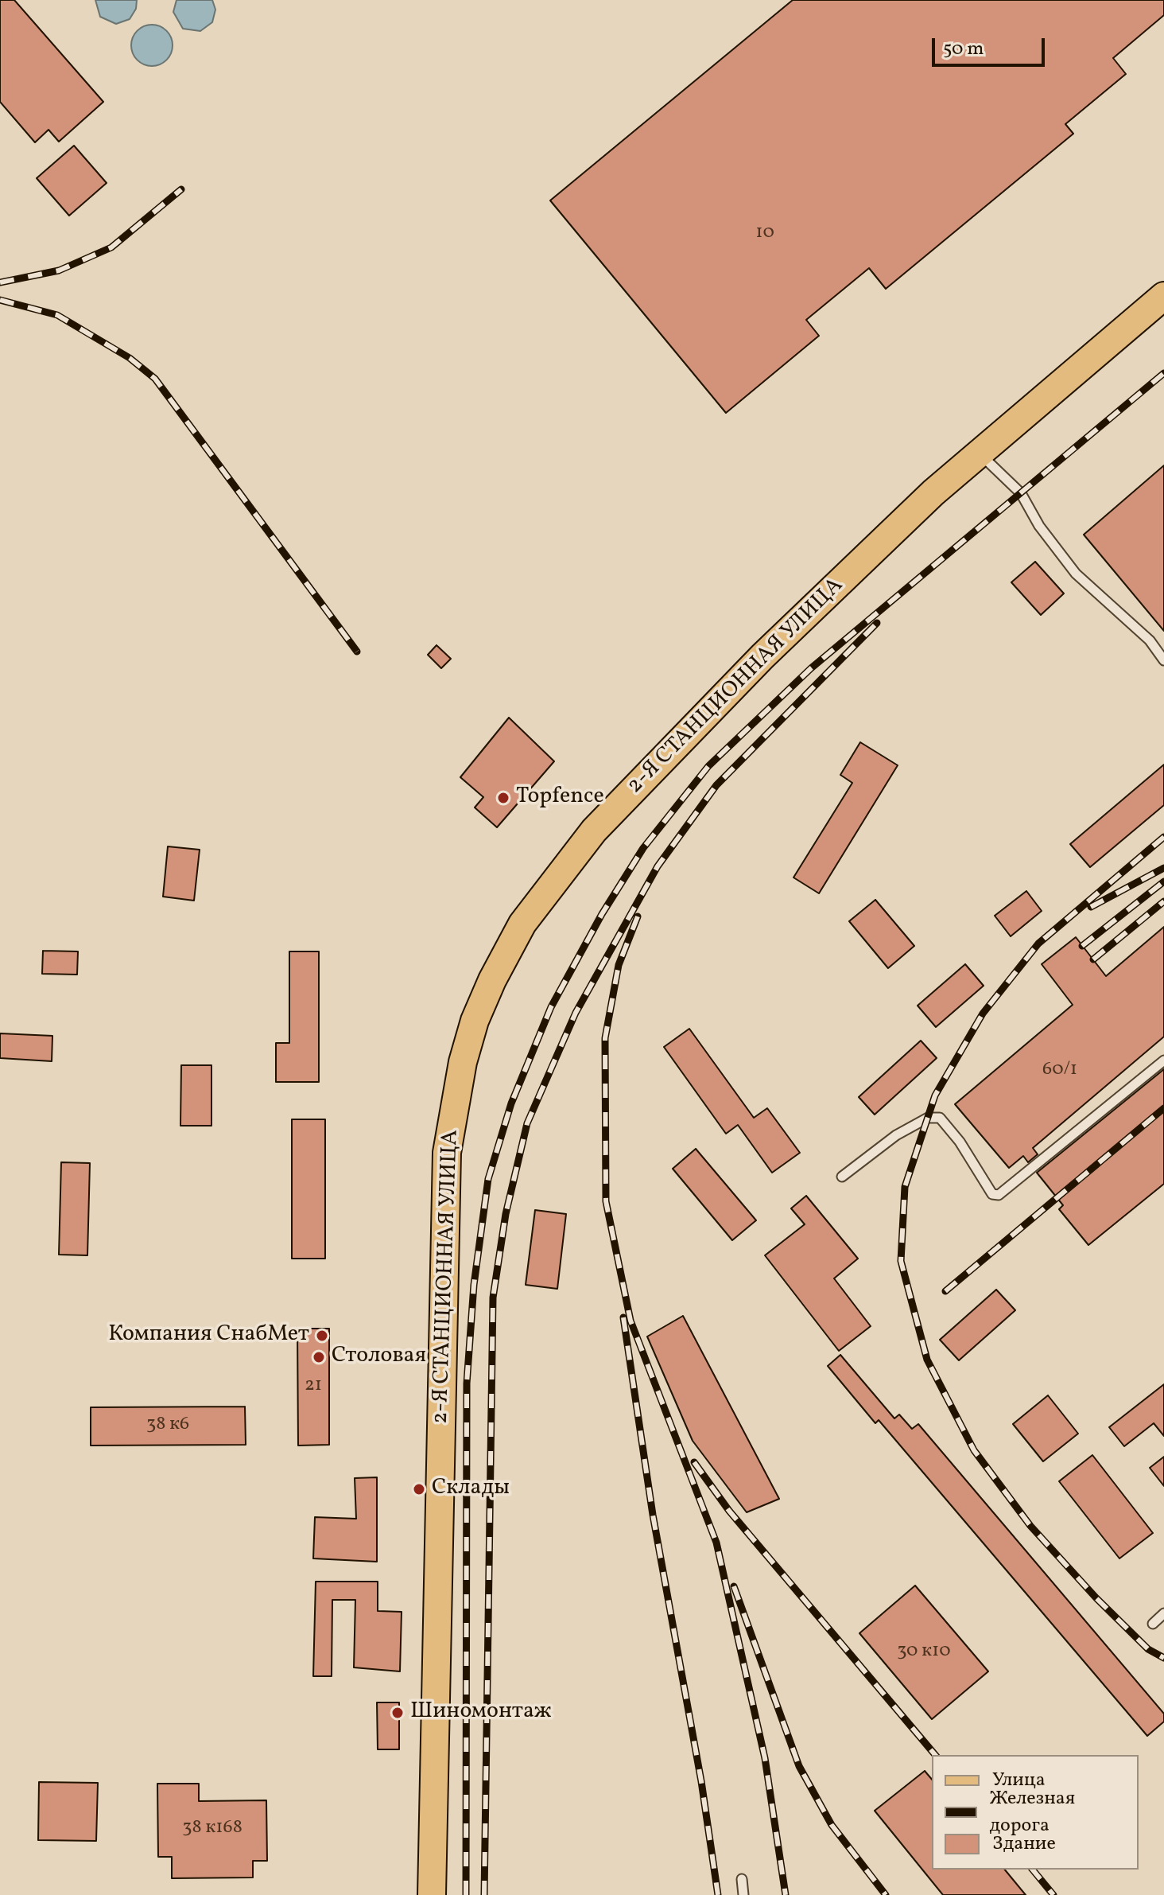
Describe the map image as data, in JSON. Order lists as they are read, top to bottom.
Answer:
{
  "streets": {
    "main road": ["2-Я СТАНЦИОННАЯ УЛИЦА"]
  },
  "places": [
    "Topfence",
    "Компания СнабМет",
    "Столовая",
    "Склады",
    "Шиномонтаж"
  ],
  "house_numbers": [
    "10",
    "60/1",
    "21",
    "38 к6",
    "30 к10",
    "38 к168"
  ],
  "legend": ["Улица", "Железная дорога", "Здание"],
  "scale_bar": "50 m"
}
